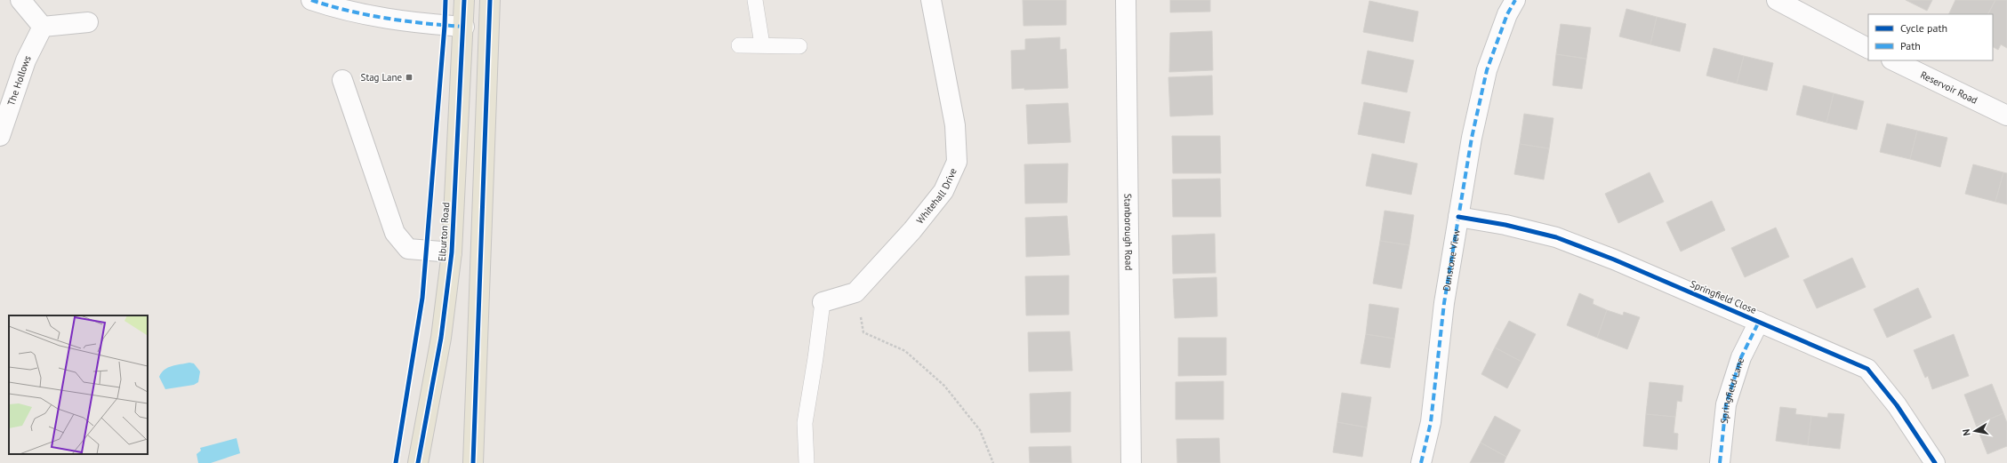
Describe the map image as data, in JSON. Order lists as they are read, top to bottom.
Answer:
{
  "streets": {
    "main road": ["Elburton Road"],
    "street": [
      "The Hollows",
      "Reservoir Road",
      "Whitehall Drive",
      "Stanborough Road",
      "Dunstone View",
      "Springfield Close",
      "Springfield Lane"
    ]
  },
  "crossings": [
    ["Dunstone View", "Springfield Close"],
    ["Springfield Close", "Springfield Lane"]
  ],
  "places": {
    "transit": ["Stag Lane"]
  },
  "legend": ["Cycle path", "Path"],
  "north": "left"
}
